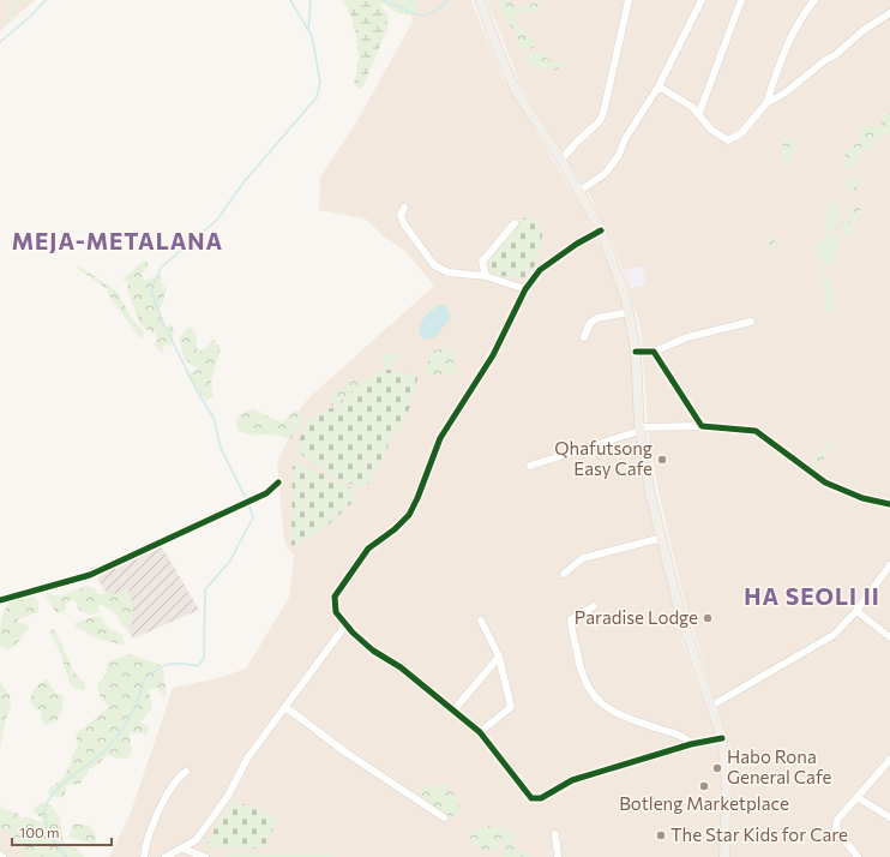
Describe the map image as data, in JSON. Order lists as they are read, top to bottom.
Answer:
{
  "districts": ["MEJA-METALANA", "HA SEOLI II"],
  "places": [
    "Qhafutsong Easy Cafe",
    "Paradise Lodge",
    "Habo Rona General Cafe",
    "Botleng Marketplace",
    "The Star Kids for Care"
  ],
  "scale_bar": "100 m"
}
